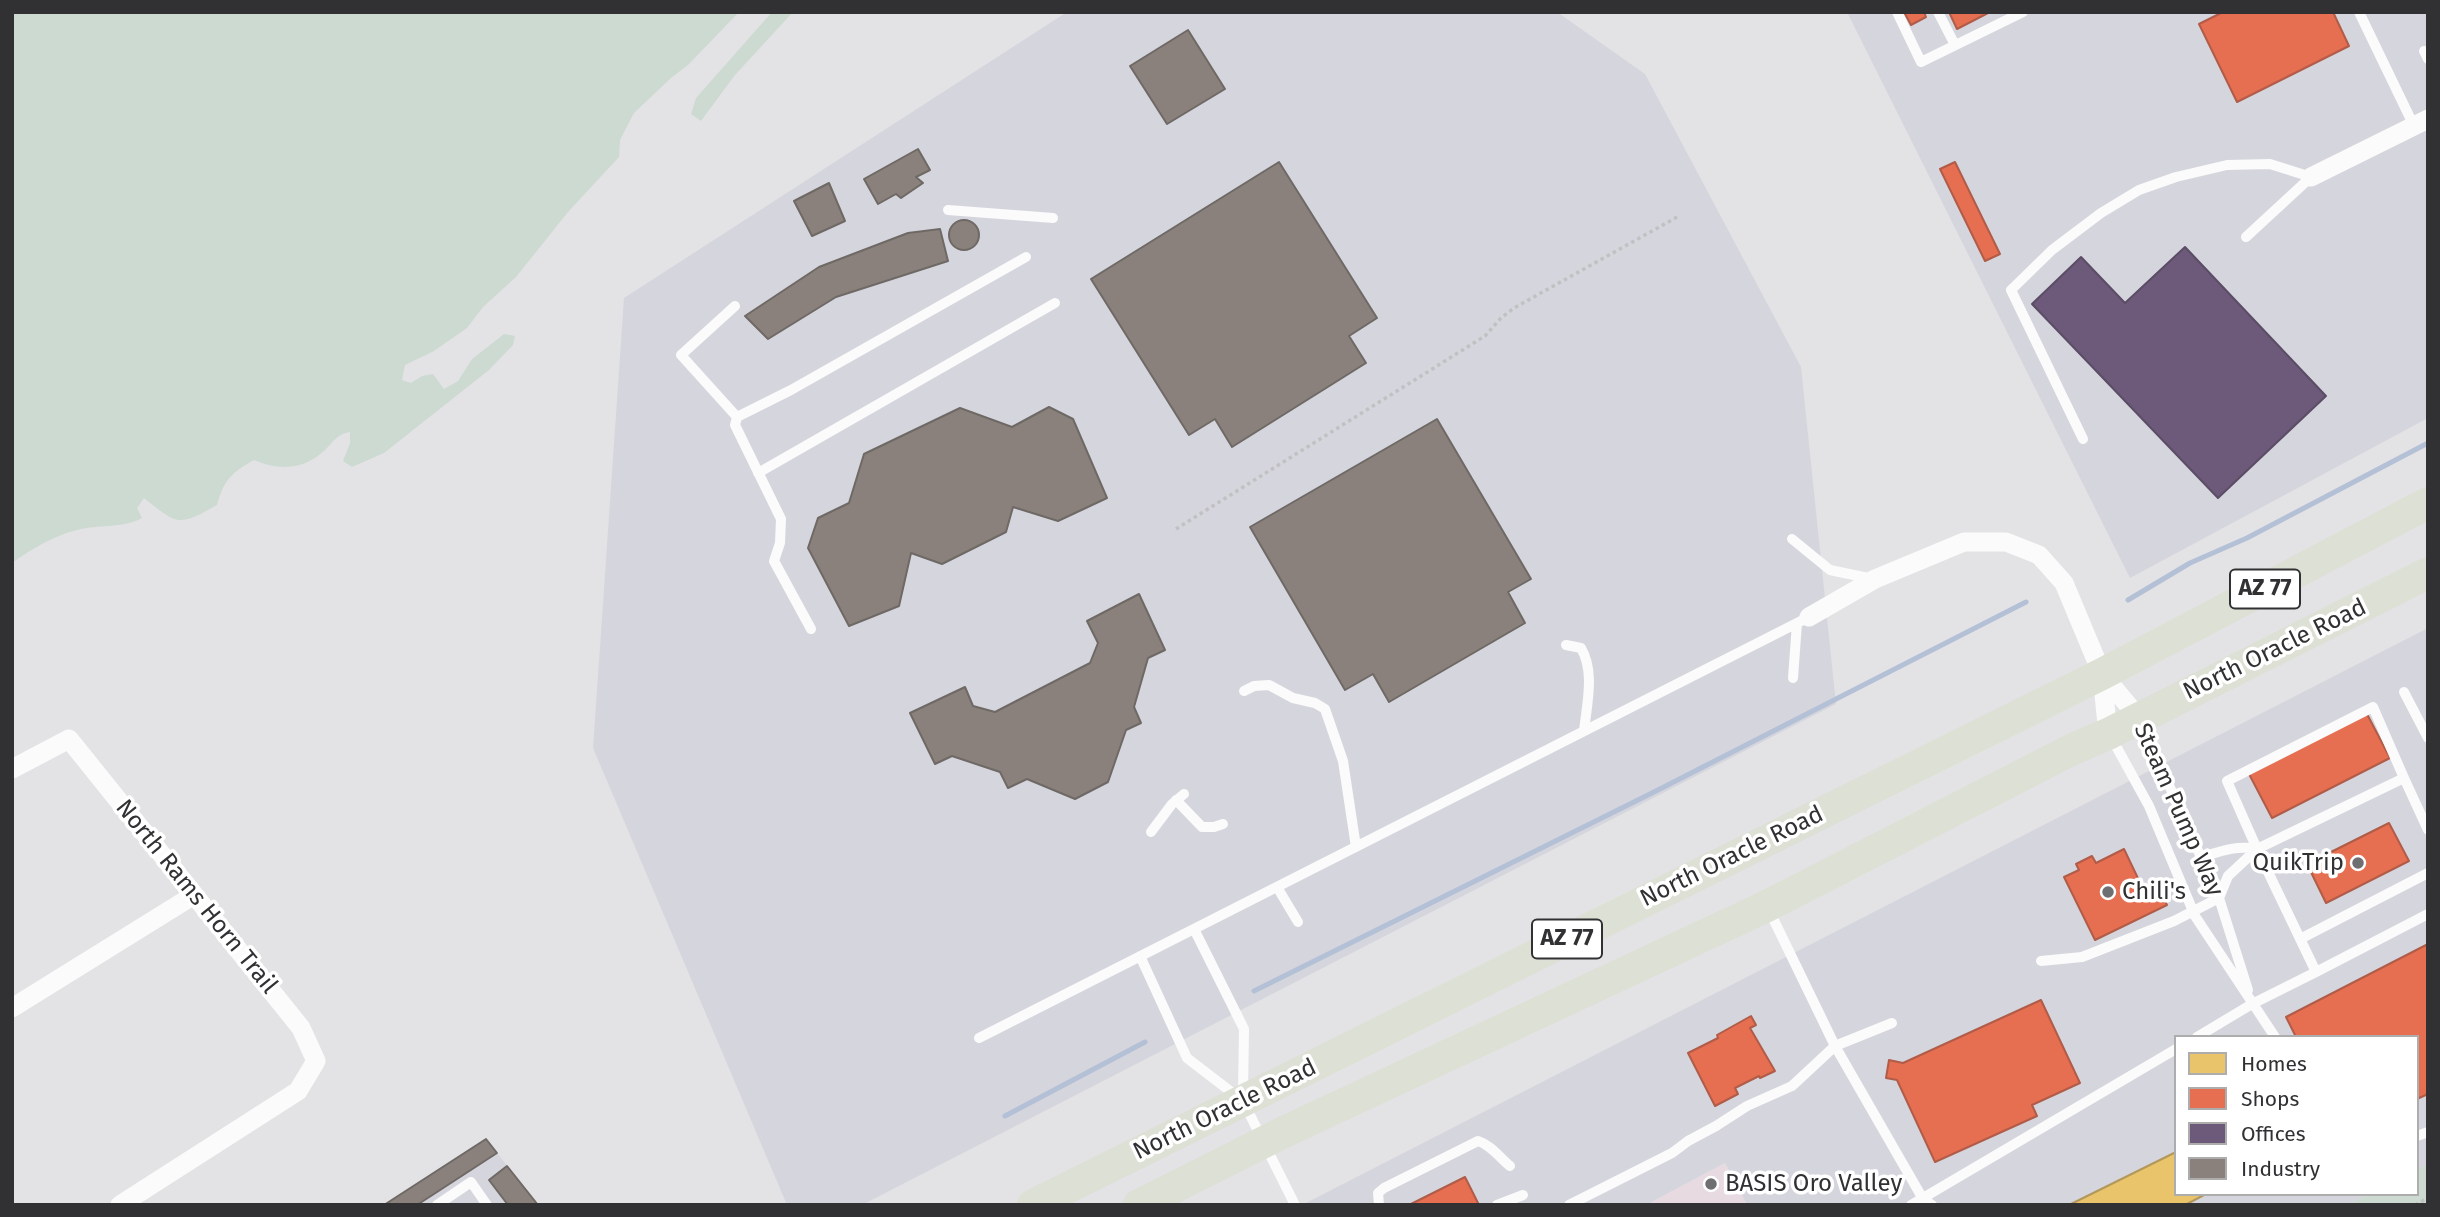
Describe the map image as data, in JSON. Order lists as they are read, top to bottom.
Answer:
{
  "streets": {
    "highway": ["AZ 77", "North Oracle Road"],
    "street": ["Steam Pump Way", "North Rams Horn Trail"]
  },
  "crossings": [
    ["North Oracle Road", "Steam Pump Way"]
  ],
  "places": ["QuikTrip", "Chili's", "BASIS Oro Valley"],
  "legend": [
    "Homes",
    "Shops",
    "Offices",
    "Industry"
  ]
}
